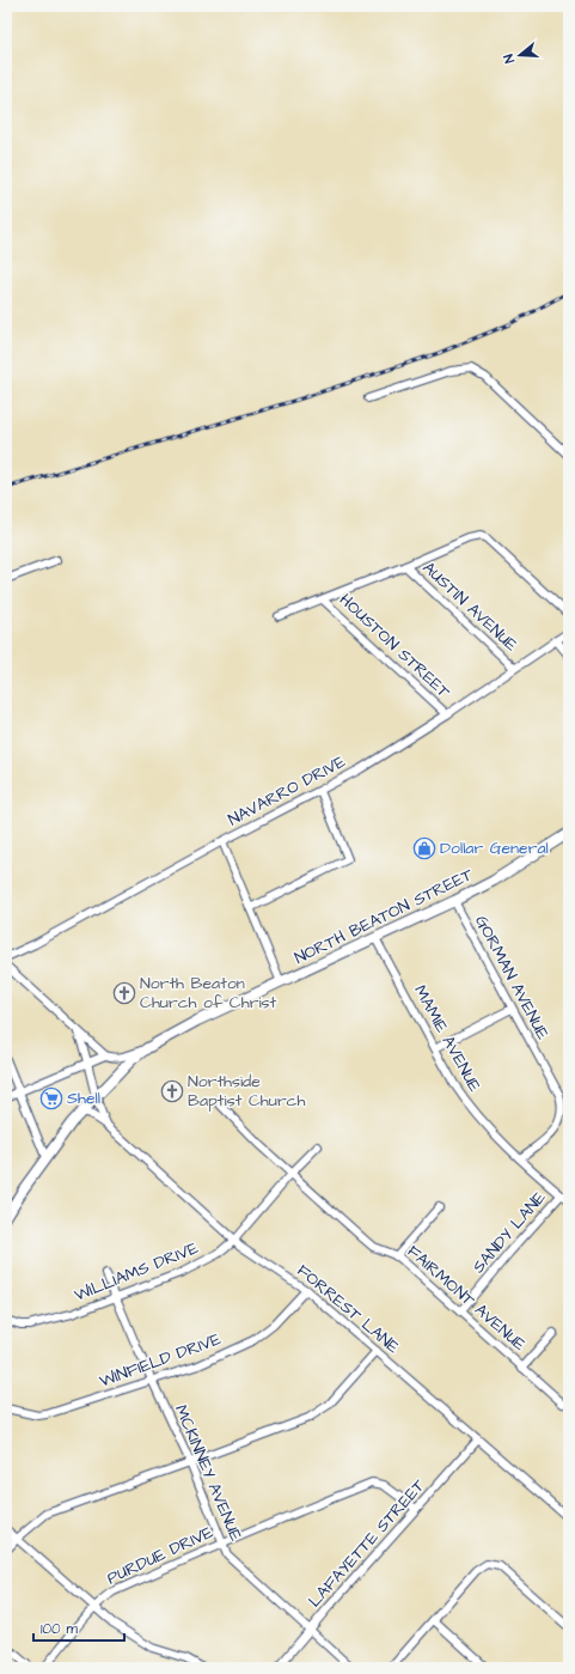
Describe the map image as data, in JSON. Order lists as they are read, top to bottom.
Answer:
{
  "streets": {
    "main road": ["NORTH BEATON STREET"],
    "street": [
      "AUSTIN AVENUE",
      "HOUSTON STREET",
      "NAVARRO DRIVE",
      "GORMAN AVENUE",
      "MAMIE AVENUE",
      "SANDY LANE",
      "WILLIAMS DRIVE",
      "FAIRMONT AVENUE",
      "FORREST LANE",
      "WINFIELD DRIVE",
      "MCKINNEY AVENUE",
      "LAFAYETTE STREET",
      "PURDUE DRIVE"
    ]
  },
  "crossings": [
    ["AUSTIN AVENUE", "NAVARRO DRIVE"],
    ["HOUSTON STREET", "NAVARRO DRIVE"],
    ["NORTH BEATON STREET", "GORMAN AVENUE"],
    ["NORTH BEATON STREET", "MAMIE AVENUE"],
    ["NORTH BEATON STREET", "FORREST LANE"],
    ["GORMAN AVENUE", "MAMIE AVENUE"],
    ["MAMIE AVENUE", "SANDY LANE"],
    ["SANDY LANE", "FAIRMONT AVENUE"],
    ["WILLIAMS DRIVE", "FAIRMONT AVENUE"],
    ["WILLIAMS DRIVE", "FORREST LANE"],
    ["WILLIAMS DRIVE", "MCKINNEY AVENUE"],
    ["FORREST LANE", "WINFIELD DRIVE"],
    ["FORREST LANE", "LAFAYETTE STREET"],
    ["WINFIELD DRIVE", "MCKINNEY AVENUE"],
    ["MCKINNEY AVENUE", "LAFAYETTE STREET"],
    ["MCKINNEY AVENUE", "PURDUE DRIVE"],
    ["LAFAYETTE STREET", "PURDUE DRIVE"]
  ],
  "places": {
    "shop": ["Dollar General"],
    "church": ["North Beaton Church of Christ", "Northside Baptist Church"],
    "supermarket": ["Shell"]
  },
  "scale_bar": "100 m",
  "north": "left"
}
